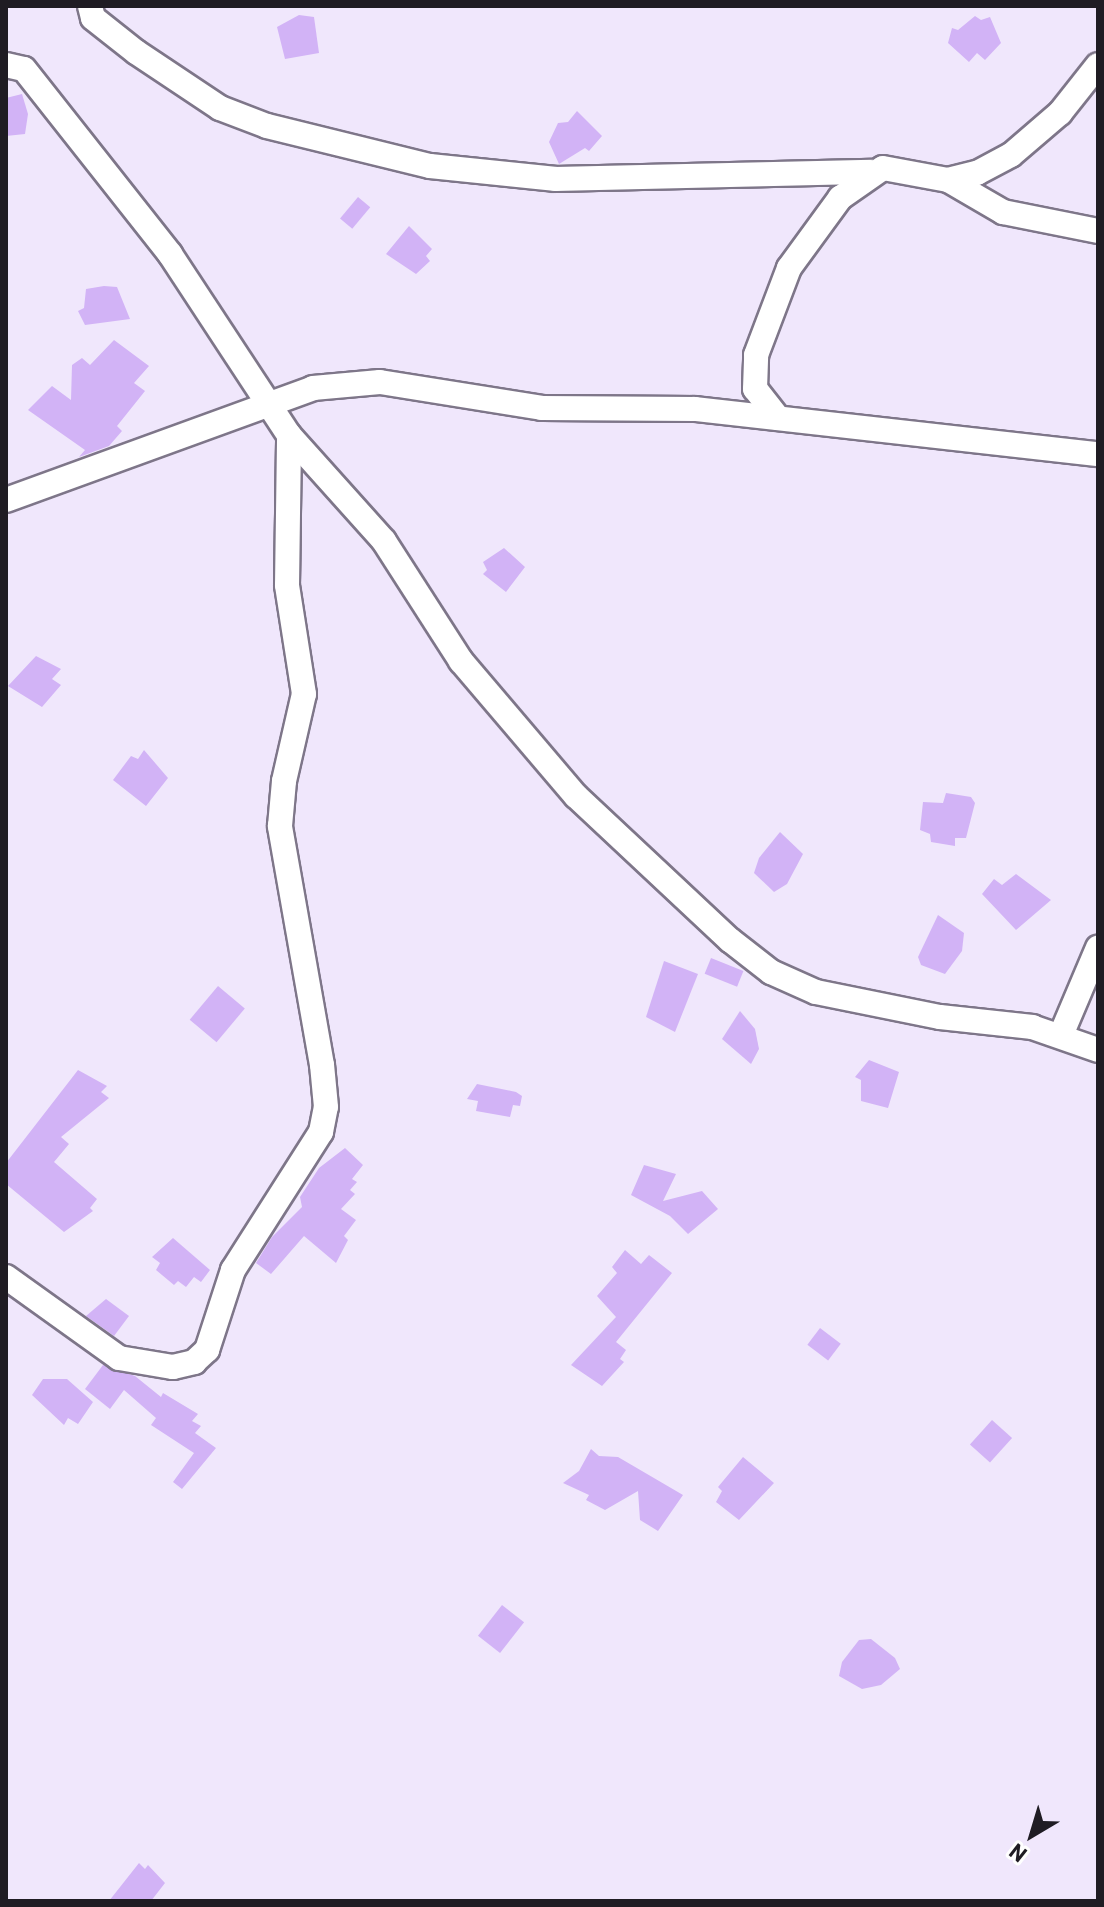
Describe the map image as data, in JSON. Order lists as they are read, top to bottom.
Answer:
{
  "north": "bottom left"
}
